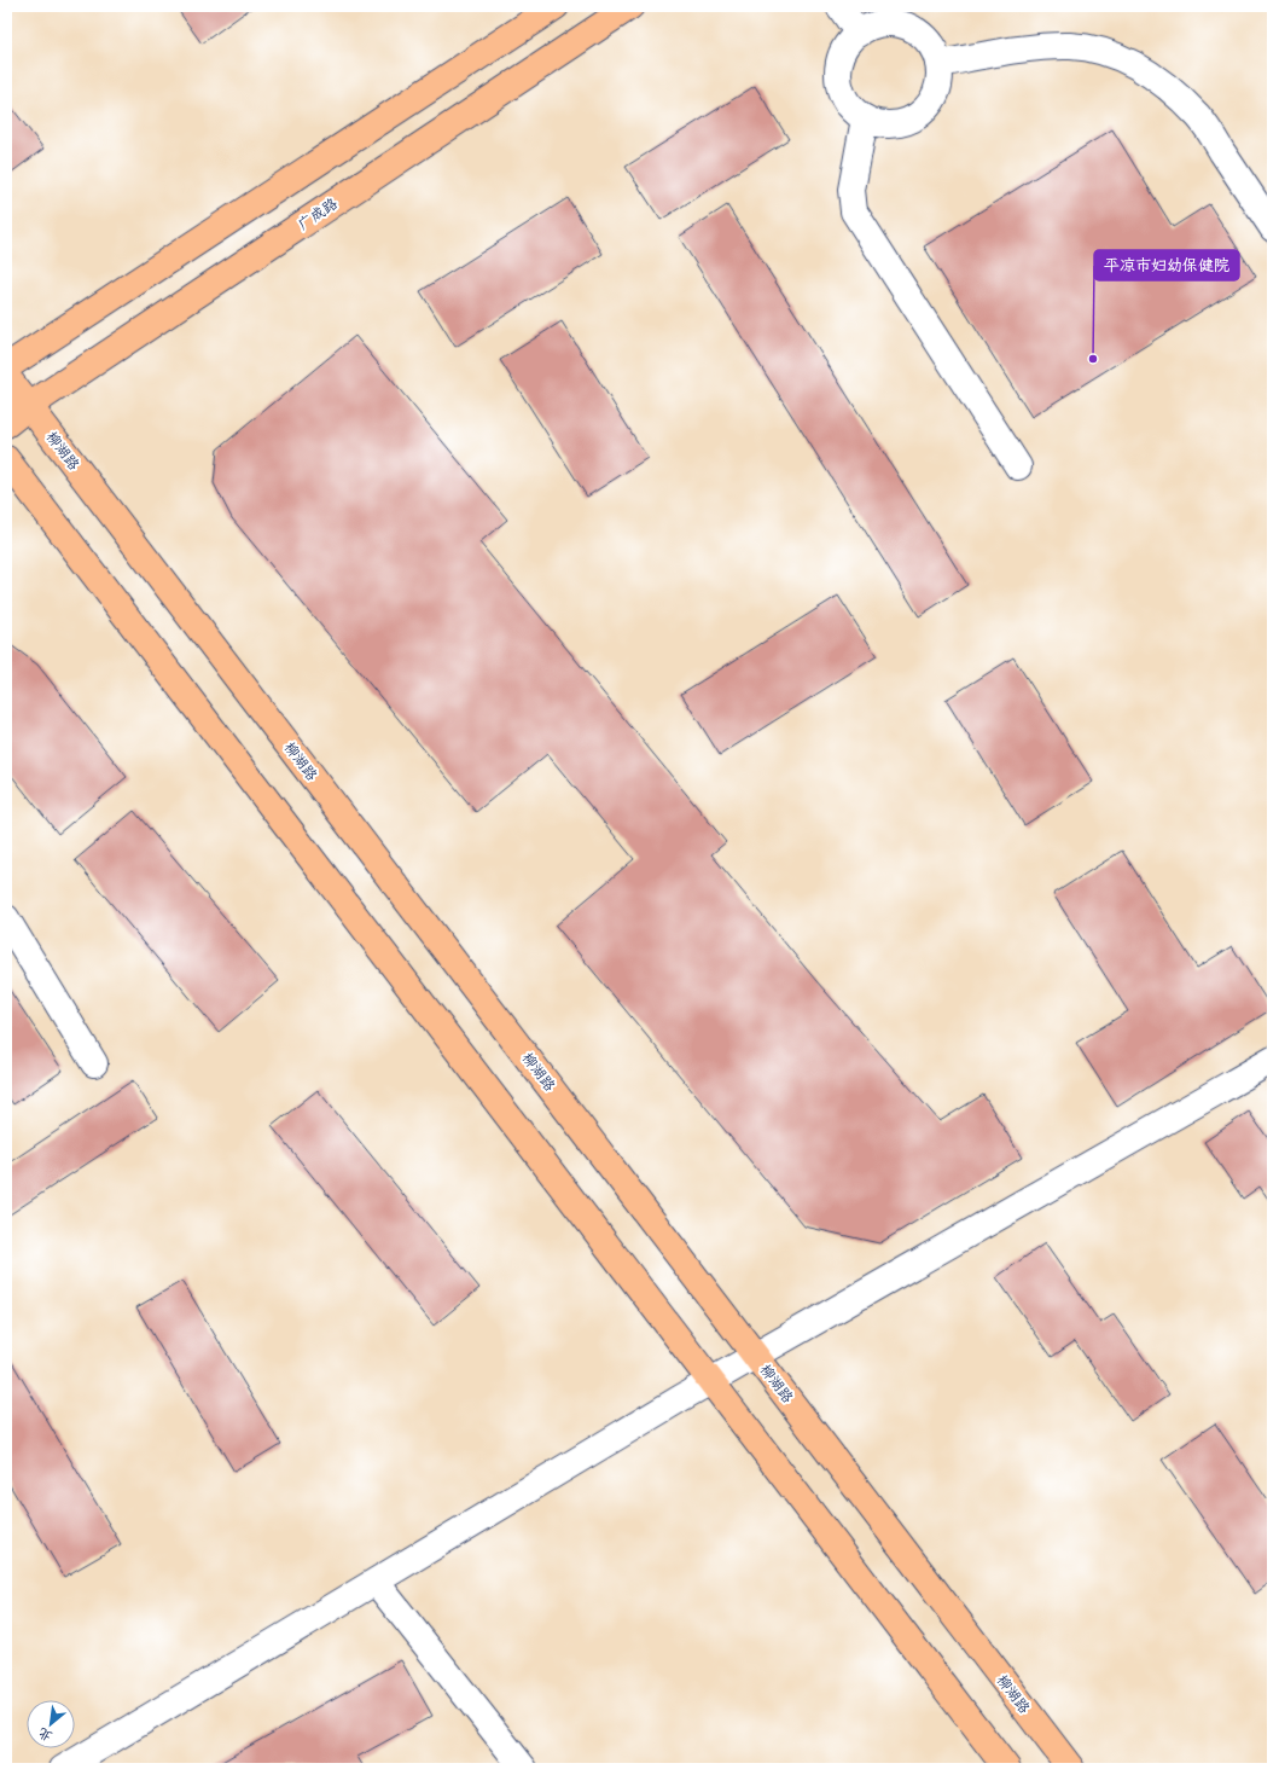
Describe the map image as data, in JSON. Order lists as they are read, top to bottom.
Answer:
{
  "streets": {
    "main road": ["广成路", "柳湖路"]
  },
  "crossings": [
    ["广成路", "柳湖路"]
  ],
  "places": ["平凉市妇幼保健院"],
  "north": "bottom left"
}
